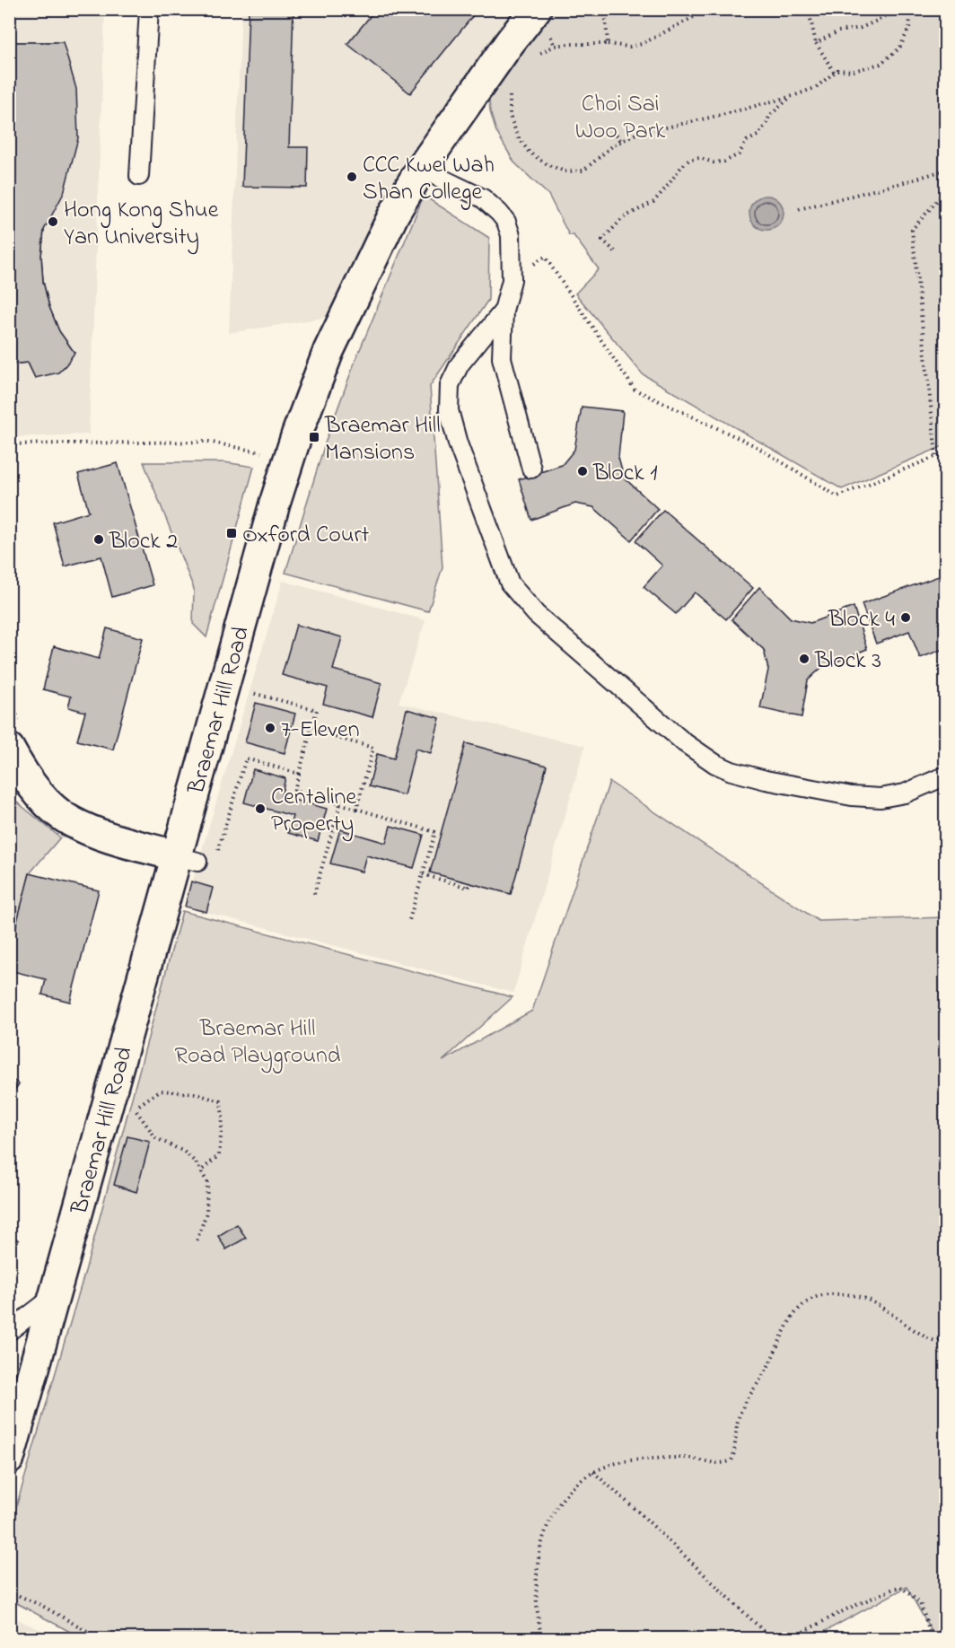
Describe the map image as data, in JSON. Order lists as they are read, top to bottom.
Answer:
{
  "streets": {
    "street": ["Braemar Hill Road"]
  },
  "parks": ["Choi Sai Woo Park", "Braemar Hill Road Playground"],
  "places": {
    "other": [
      "CCC Kwei Wah Shan College",
      "Hong Kong Shue Yan University",
      "Block 1",
      "Block 2",
      "Block 4",
      "Block 3",
      "7-Eleven",
      "Centaline Property"
    ],
    "transit": ["Braemar Hill Mansions", "Oxford Court"]
  }
}
